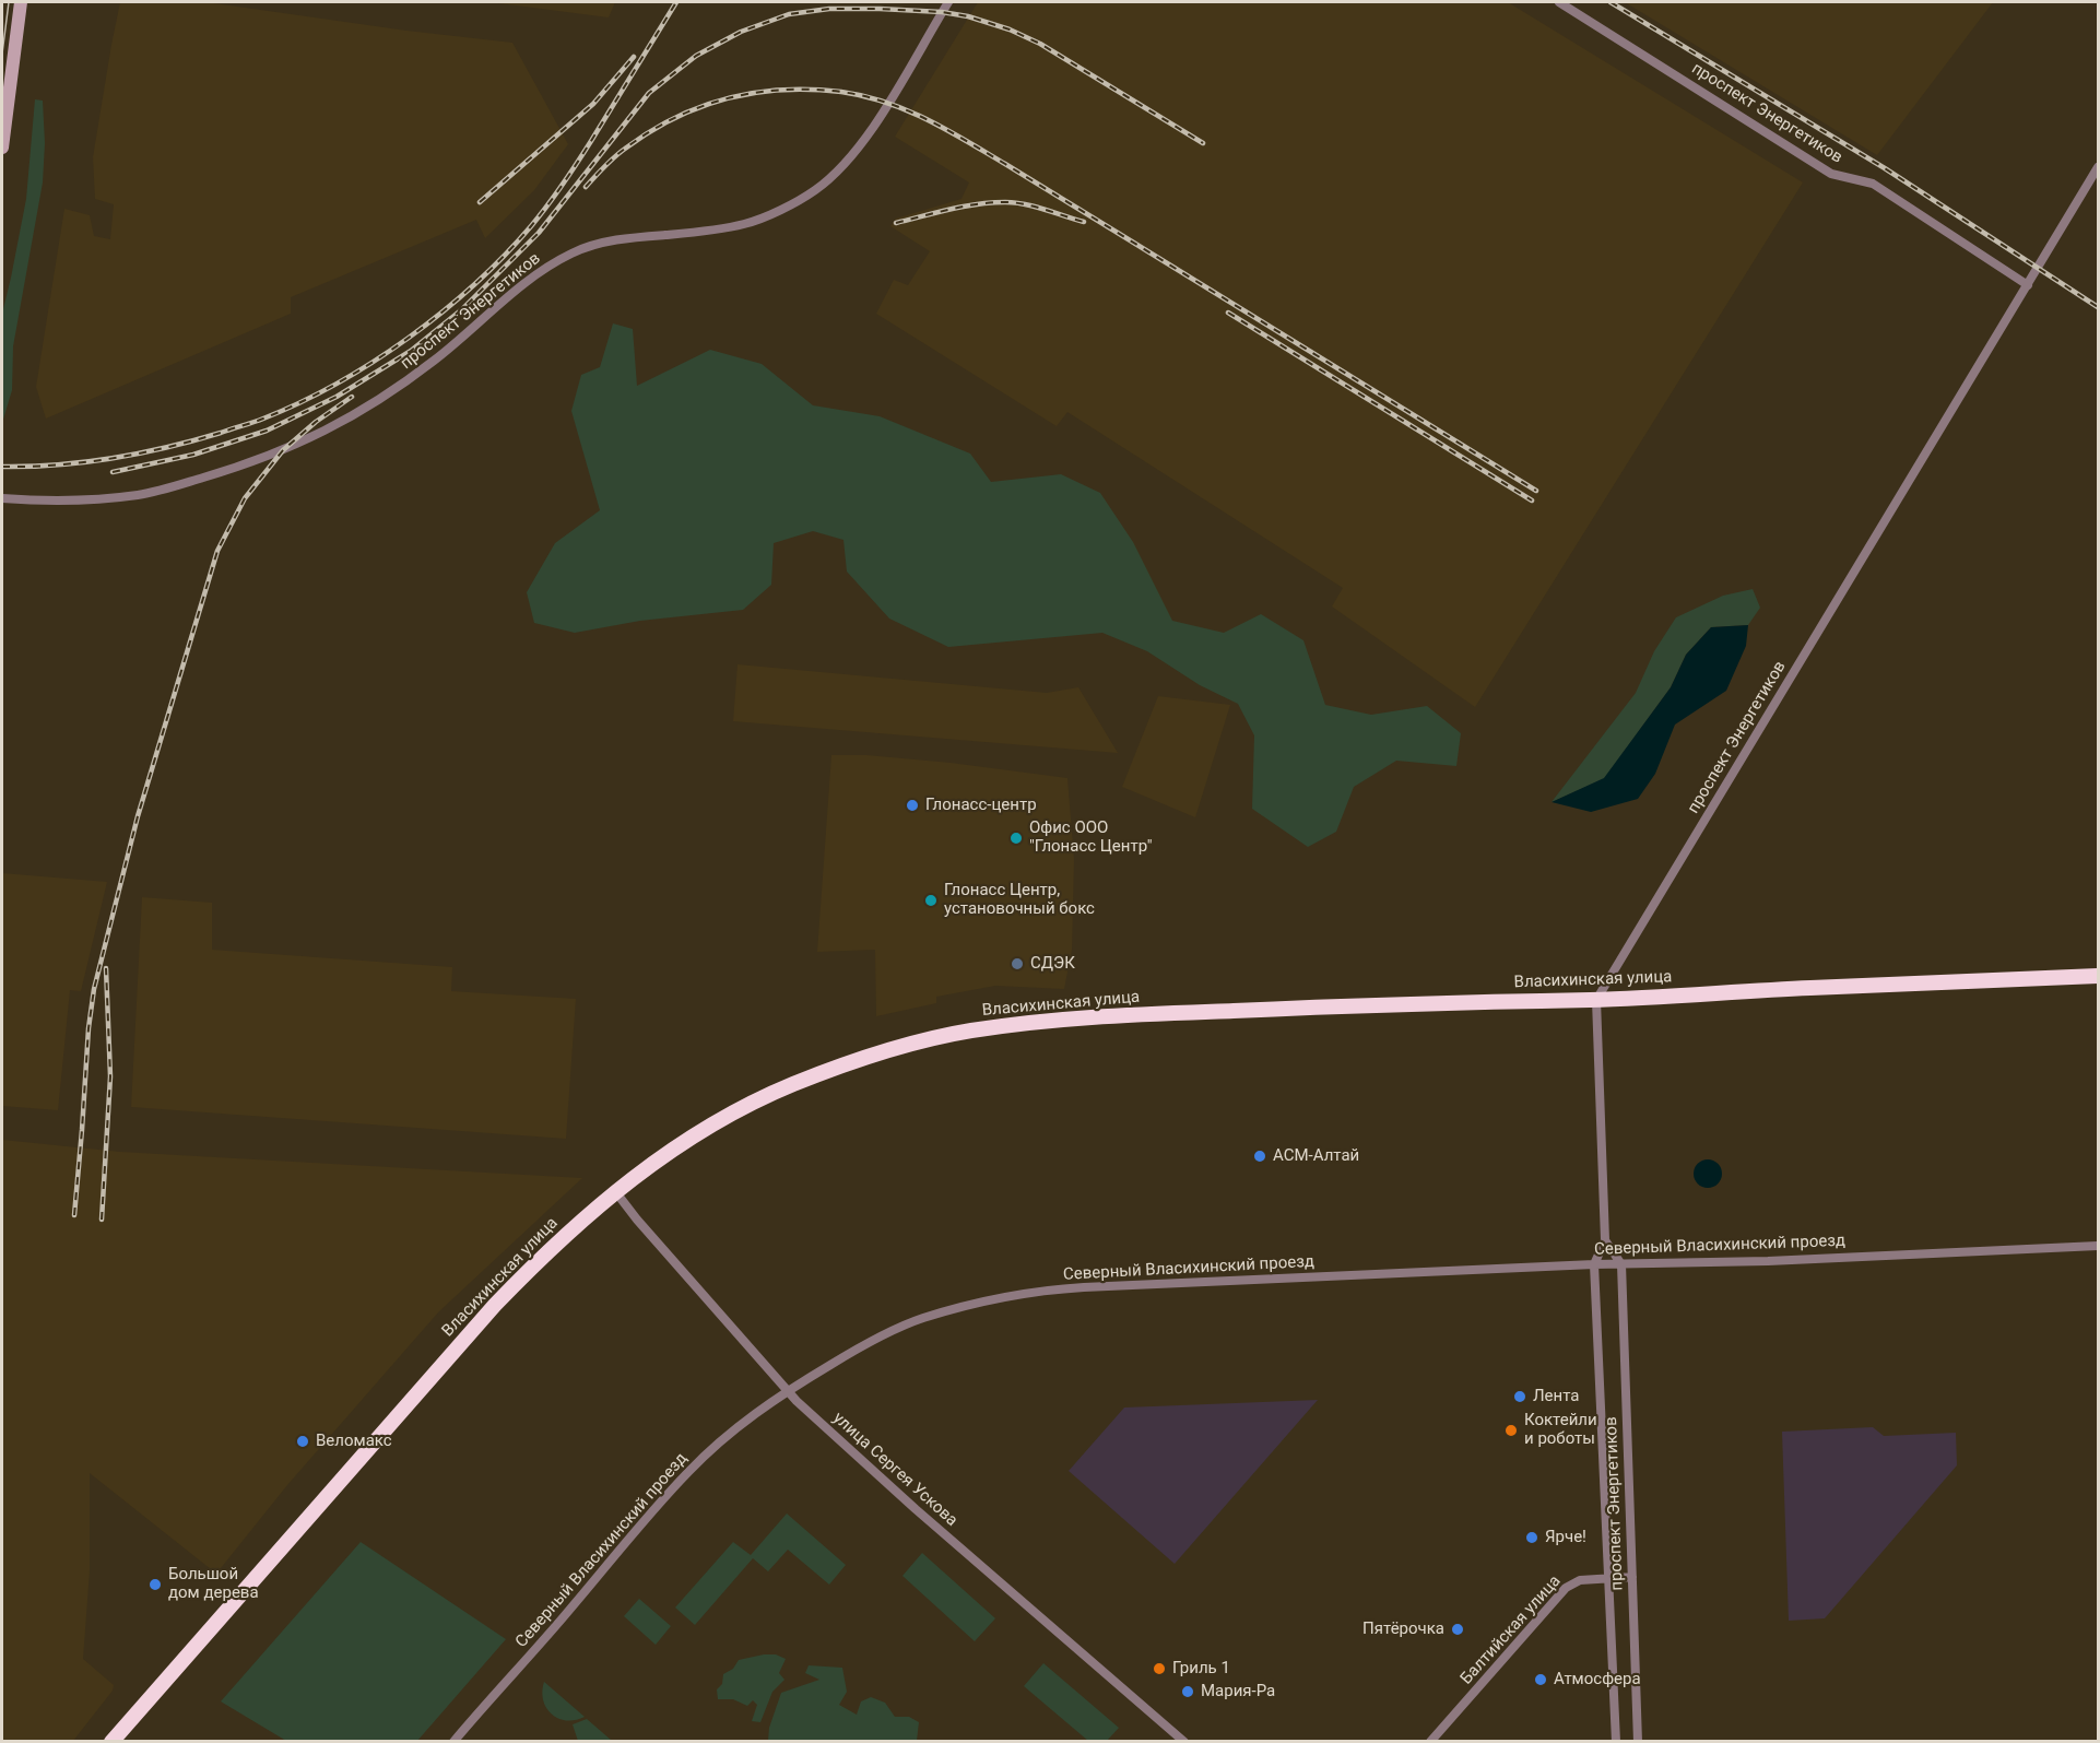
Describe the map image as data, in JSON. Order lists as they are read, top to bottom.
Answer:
{
  "streets": {
    "highway": ["Власихинская улица"],
    "street": [
      "проспект Энергетиков",
      "Северный Власихинский проезд",
      "улица Сергея Ускова",
      "Балтийская улица"
    ]
  },
  "crossings": [
    ["проспект Энергетиков", "Власихинская улица"],
    ["проспект Энергетиков", "Северный Власихинский проезд"],
    ["проспект Энергетиков", "Балтийская улица"],
    ["Власихинская улица", "улица Сергея Ускова"],
    ["Северный Власихинский проезд", "улица Сергея Ускова"]
  ],
  "places": [
    "Глонасс-центр",
    "Офис ООО \"Глонасс Центр\"",
    "Глонасс Центр, установочный бокс",
    "СДЭК",
    "АСМ-Алтай",
    "Лента",
    "Коктейли и роботы",
    "Веломакс",
    "Ярче!",
    "Большой дом дерева",
    "Пятёрочка",
    "Гриль 1",
    "Атмосфера",
    "Мария-Ра"
  ]
}
